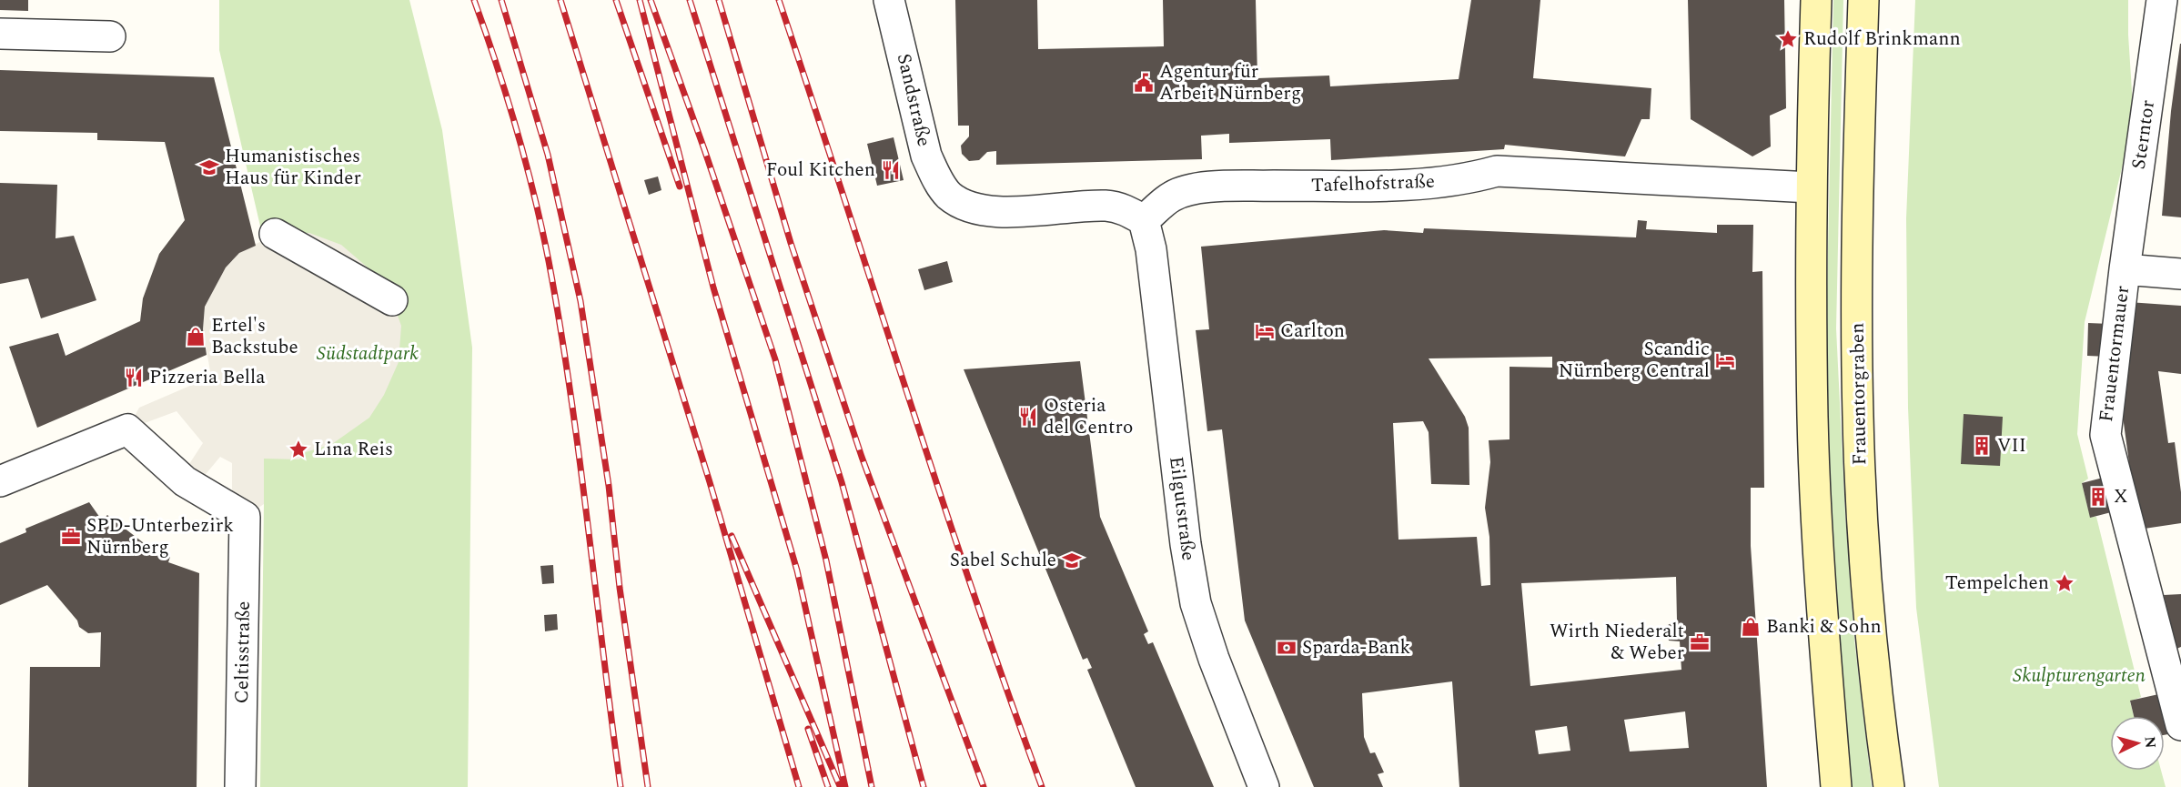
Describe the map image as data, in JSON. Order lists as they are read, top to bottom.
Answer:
{
  "streets": {
    "main road": ["Frauentorgraben"],
    "street": [
      "Sandstraße",
      "Sterntor",
      "Tafelhofstraße",
      "Frauentormauer",
      "Eilgutstraße",
      "Celtisstraße"
    ]
  },
  "crossings": [
    ["Sandstraße", "Tafelhofstraße"],
    ["Sandstraße", "Eilgutstraße"],
    ["Sterntor", "Frauentormauer"],
    ["Tafelhofstraße", "Eilgutstraße"]
  ],
  "parks": ["Südstadtpark", "Skulpturengarten"],
  "places": {
    "place": ["Rudolf Brinkmann", "Lina Reis", "Tempelchen"],
    "public building": ["Agentur für Arbeit Nürnberg"],
    "school or university": ["Humanistisches Haus für Kinder", "Sabel Schule"],
    "restaurant": ["Foul Kitchen", "Pizzeria Bella", "Osteria del Centro"],
    "hotel": ["Carlton", "Scandic Nürnberg Central"],
    "shop": ["Ertel's Backstube", "Banki & Sohn"],
    "building": ["VII", "X"],
    "office": ["SPD-Unterbezirk Nürnberg", "Wirth Niederalt & Weber"],
    "bank": ["Sparda-Bank"]
  },
  "north": "right"
}
